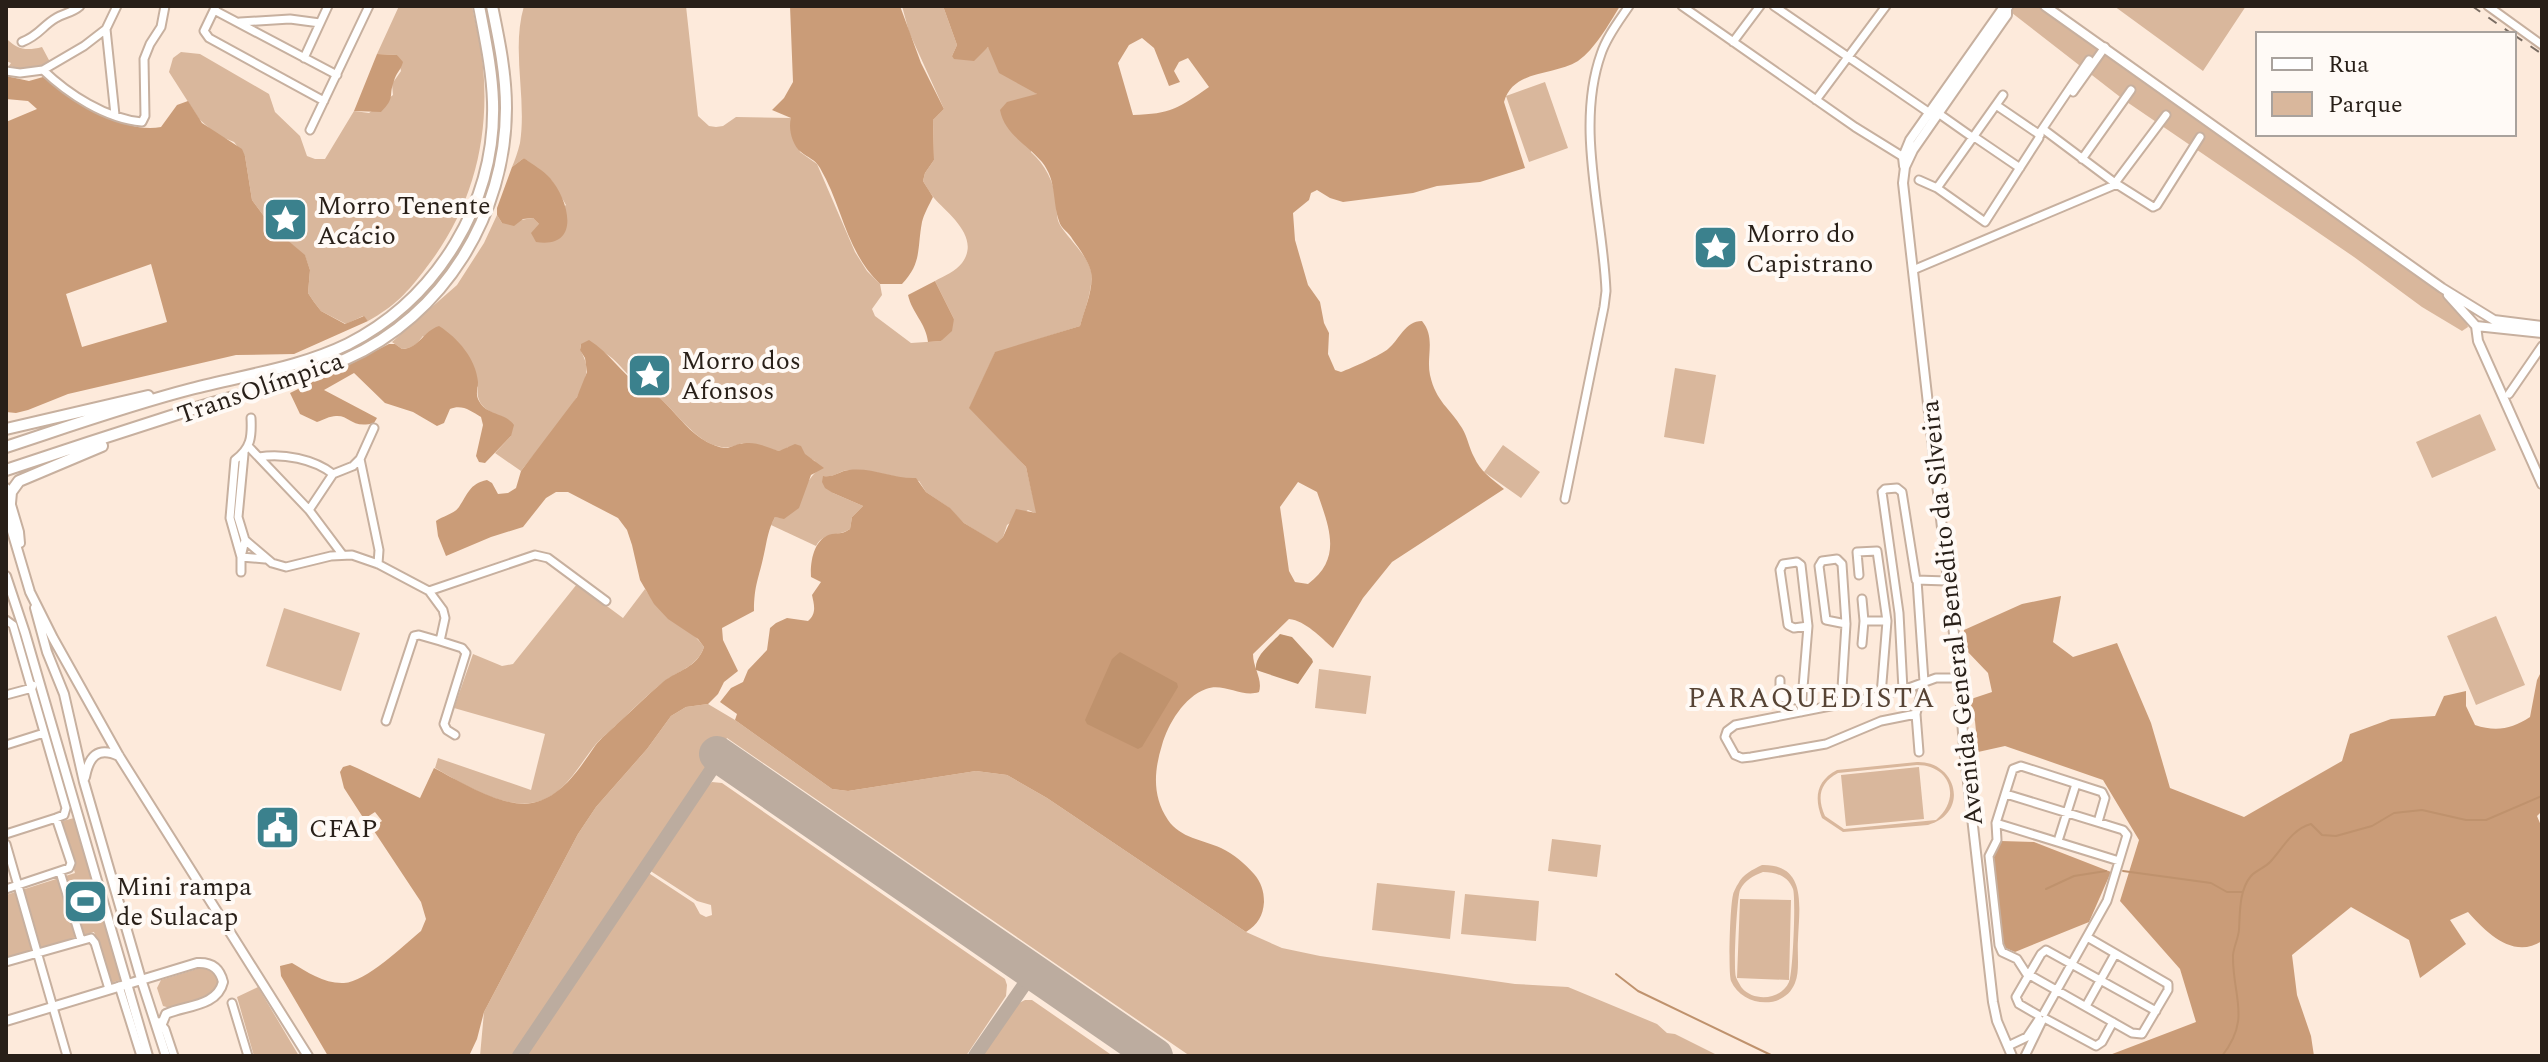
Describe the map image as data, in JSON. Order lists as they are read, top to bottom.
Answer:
{
  "streets": {
    "highway": ["TransOlímpica"],
    "main road": ["Avenida General Benedito da Silveira"]
  },
  "districts": ["PARAQUEDISTA"],
  "places": {
    "place": ["Morro Tenente Acácio", "Morro do Capistrano", "Morro dos Afonsos"],
    "public building": ["CFAP"],
    "sports": ["Mini rampa de Sulacap"]
  },
  "legend": ["Rua", "Parque"]
}
